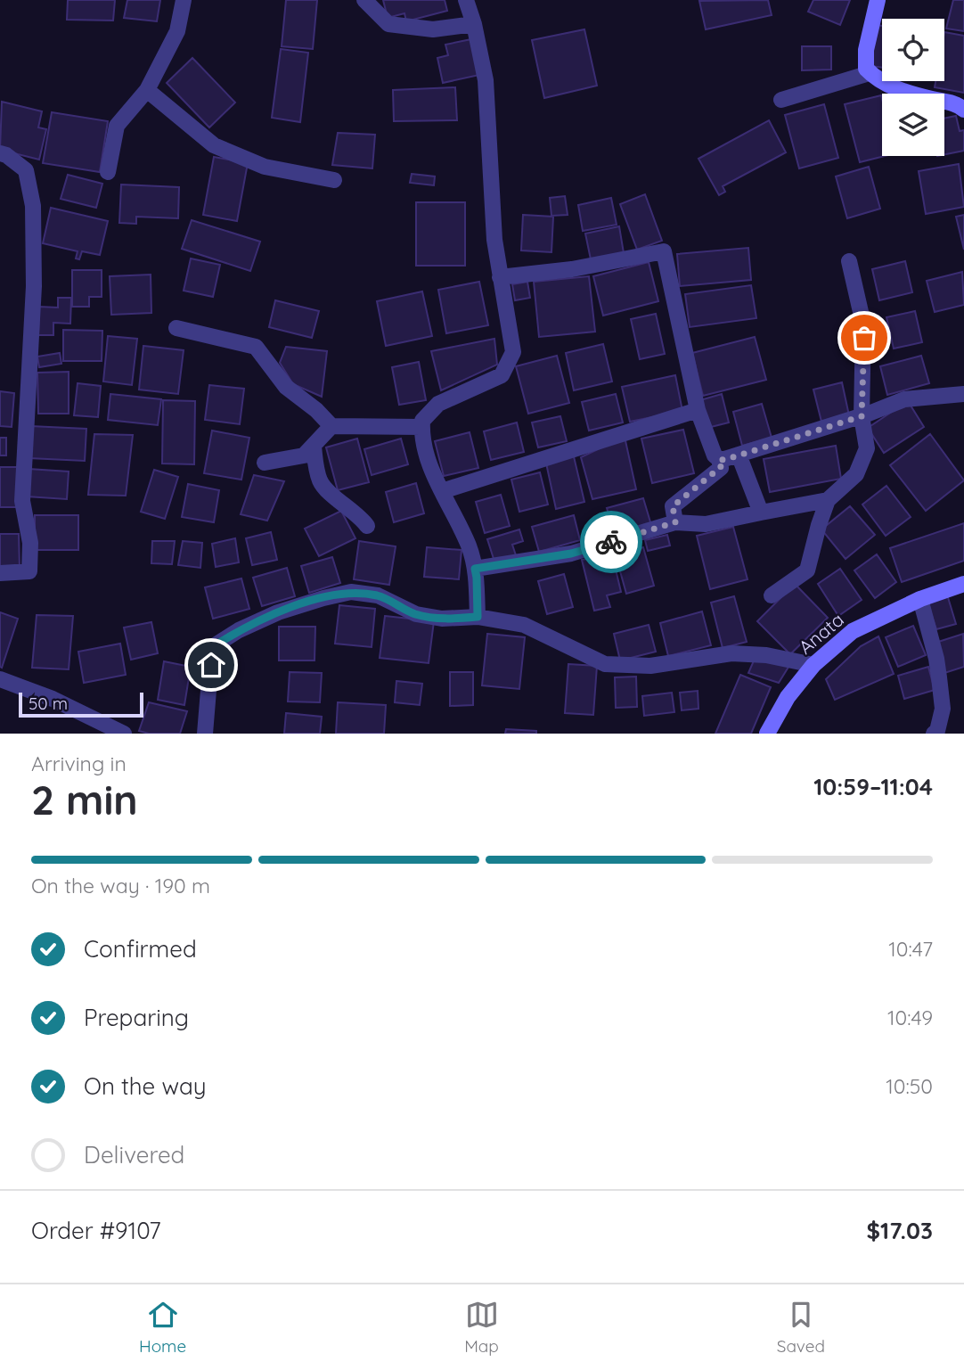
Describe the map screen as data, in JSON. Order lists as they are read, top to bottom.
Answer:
{
  "streets": {
    "street": ["Anata"]
  },
  "scale_bar": "50 m",
  "page": {
    "scale": "50 m",
    "heading": ["2 min", "Arriving in", "10:59–11:04"],
    "panel": ["Order #9107", "$17.03"],
    "bar": "On the way · 190 m",
    "list": [
      ["Confirmed", "10:47"],
      ["Preparing", "10:49"],
      ["On the way", "10:50"],
      "Delivered"
    ],
    "tabs": ["Home", "Map", "Saved"]
  }
}
